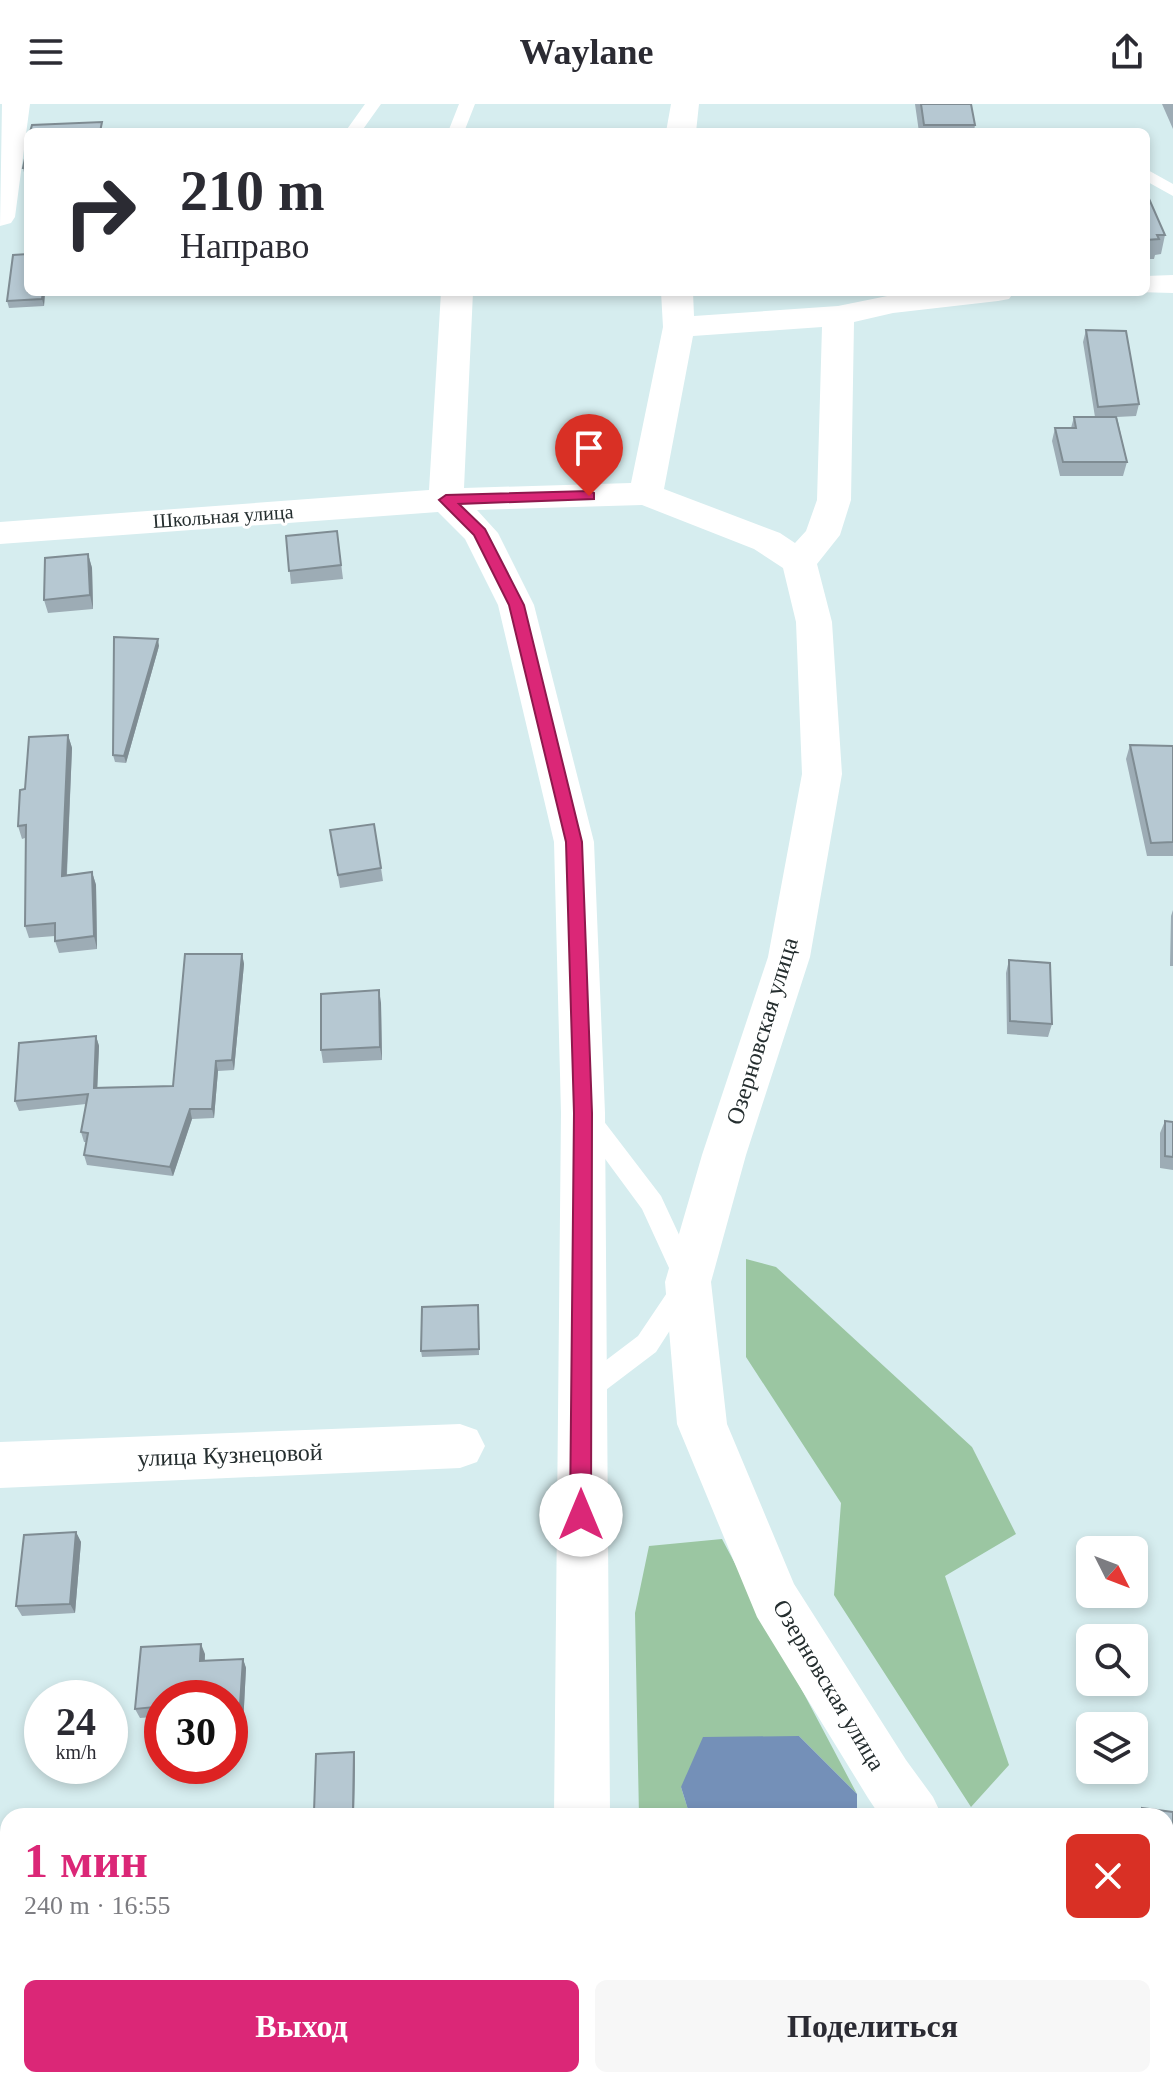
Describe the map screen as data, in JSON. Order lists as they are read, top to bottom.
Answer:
{
  "streets": {
    "street": ["Школьная улица", "Озерновская улица", "улица Кузнецовой"]
  },
  "north": "bottom right",
  "page": {
    "header": "Waylane",
    "turn": ["210 m", "Направо"],
    "speed": "24 km/h",
    "limit": "30",
    "heading": ["1 мин", "240 m · 16:55"],
    "buttons": ["Выход", "Поделиться"]
  }
}
